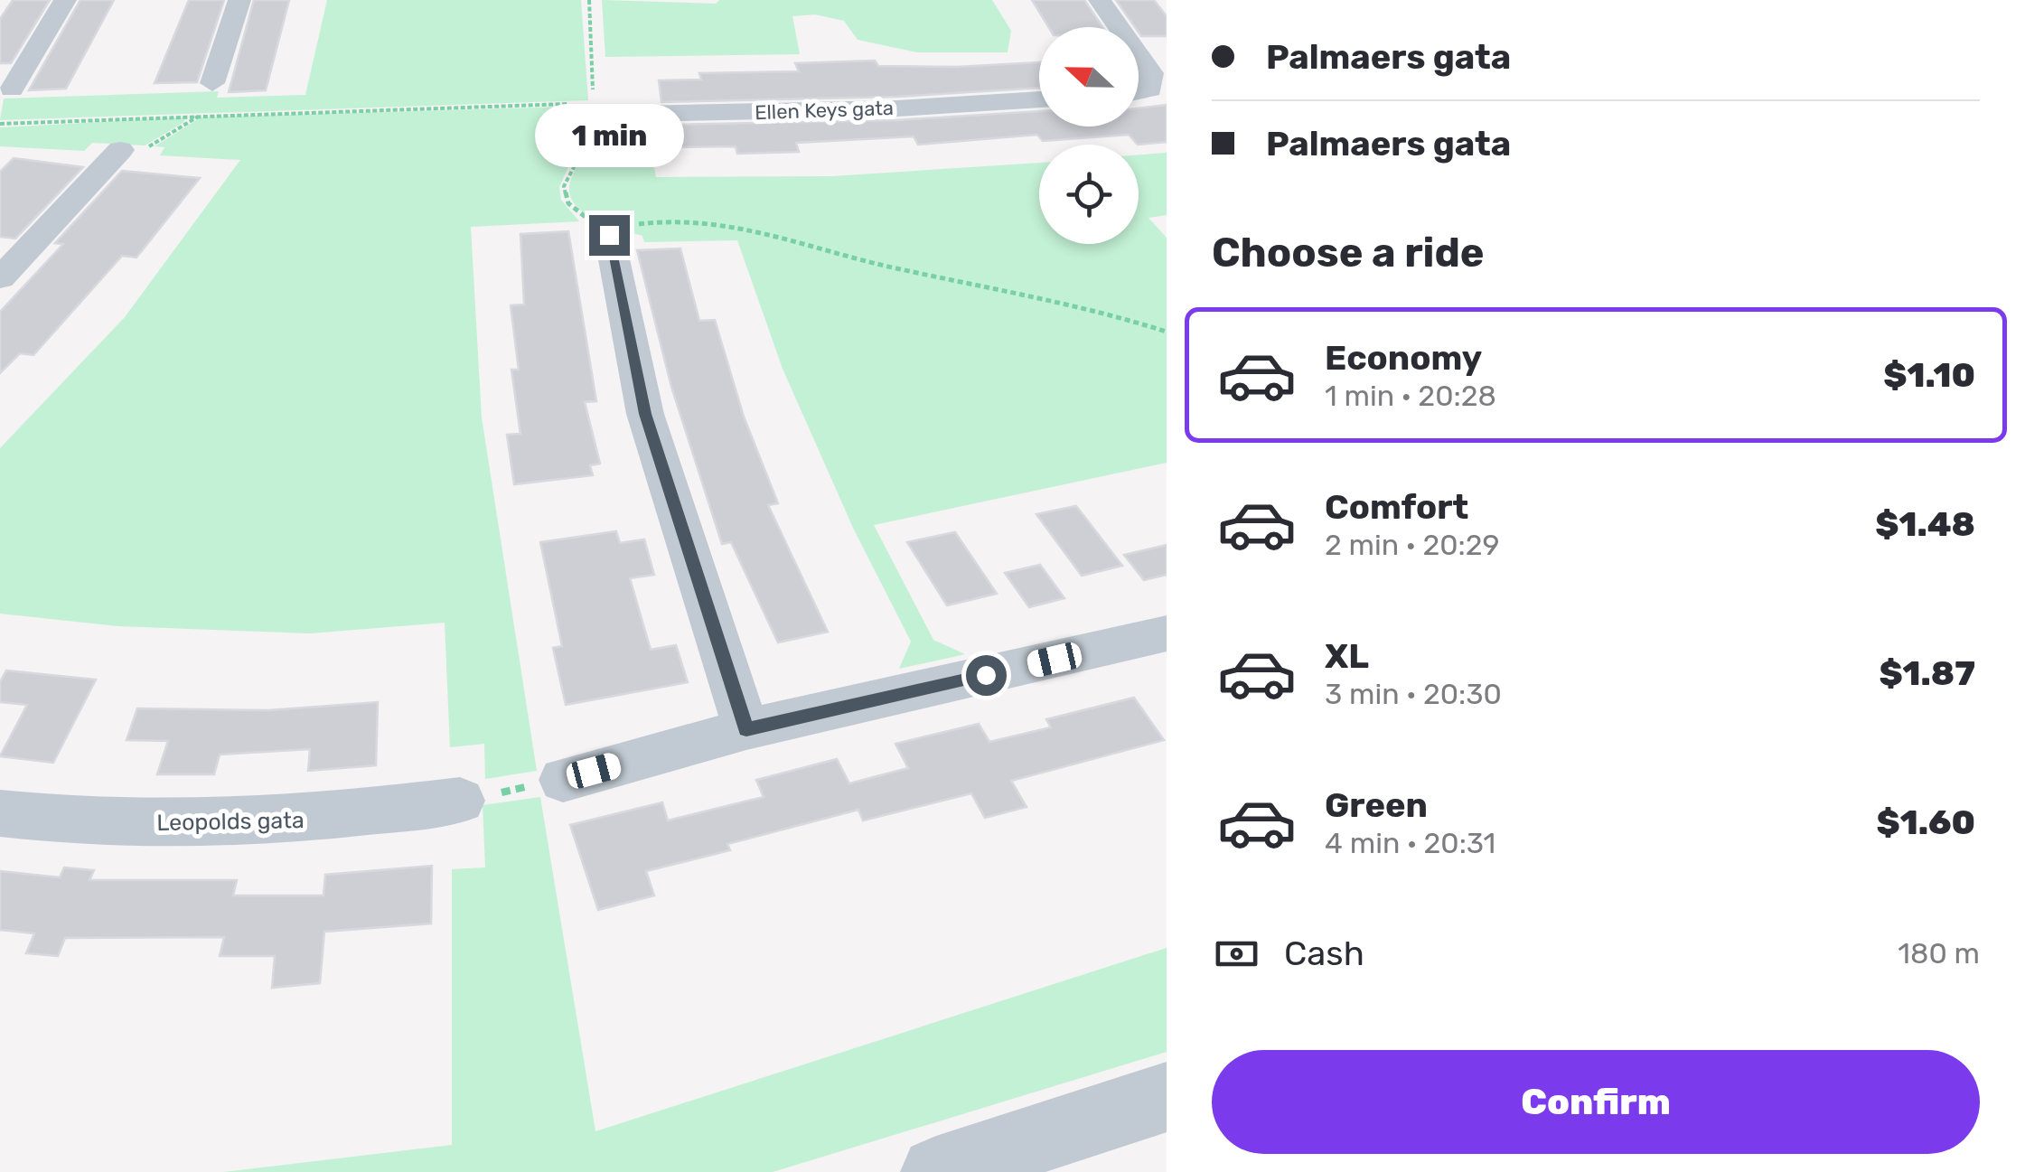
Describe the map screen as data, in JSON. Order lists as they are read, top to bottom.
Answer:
{
  "streets": {
    "street": ["Ellen Keys gata", "Leopolds gata"]
  },
  "north": "left",
  "page": {
    "banner": ["Palmaers gata", "Palmaers gata"],
    "bubble": "1 min",
    "heading": "Choose a ride",
    "list": [
      {
        "name": "Economy",
        "note": "1 min · 20:28",
        "value": "$1.10"
      },
      {
        "name": "Comfort",
        "note": "2 min · 20:29",
        "value": "$1.48"
      },
      {
        "name": "XL",
        "note": "3 min · 20:30",
        "value": "$1.87"
      },
      {
        "name": "Green",
        "note": "4 min · 20:31",
        "value": "$1.60"
      }
    ],
    "pay": ["Cash", "180 m"],
    "buttons": "Confirm"
  }
}
